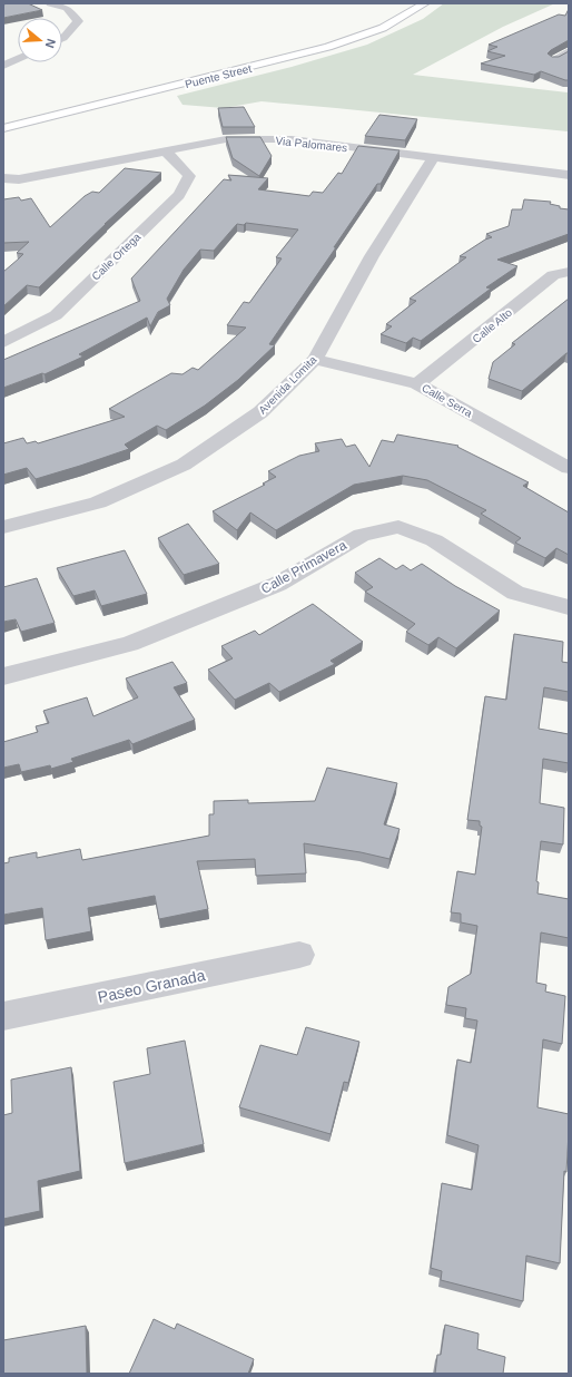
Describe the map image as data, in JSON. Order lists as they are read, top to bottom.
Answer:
{
  "streets": {
    "street": [
      "Puente Street",
      "Via Palomares",
      "Calle Ortega",
      "Calle Alto",
      "Avenida Lomita",
      "Calle Serra",
      "Calle Primavera",
      "Paseo Granada"
    ]
  },
  "crossings": [
    ["Via Palomares", "Calle Ortega"],
    ["Via Palomares", "Avenida Lomita"],
    ["Calle Alto", "Calle Serra"],
    ["Avenida Lomita", "Calle Serra"]
  ],
  "north": "right"
}
